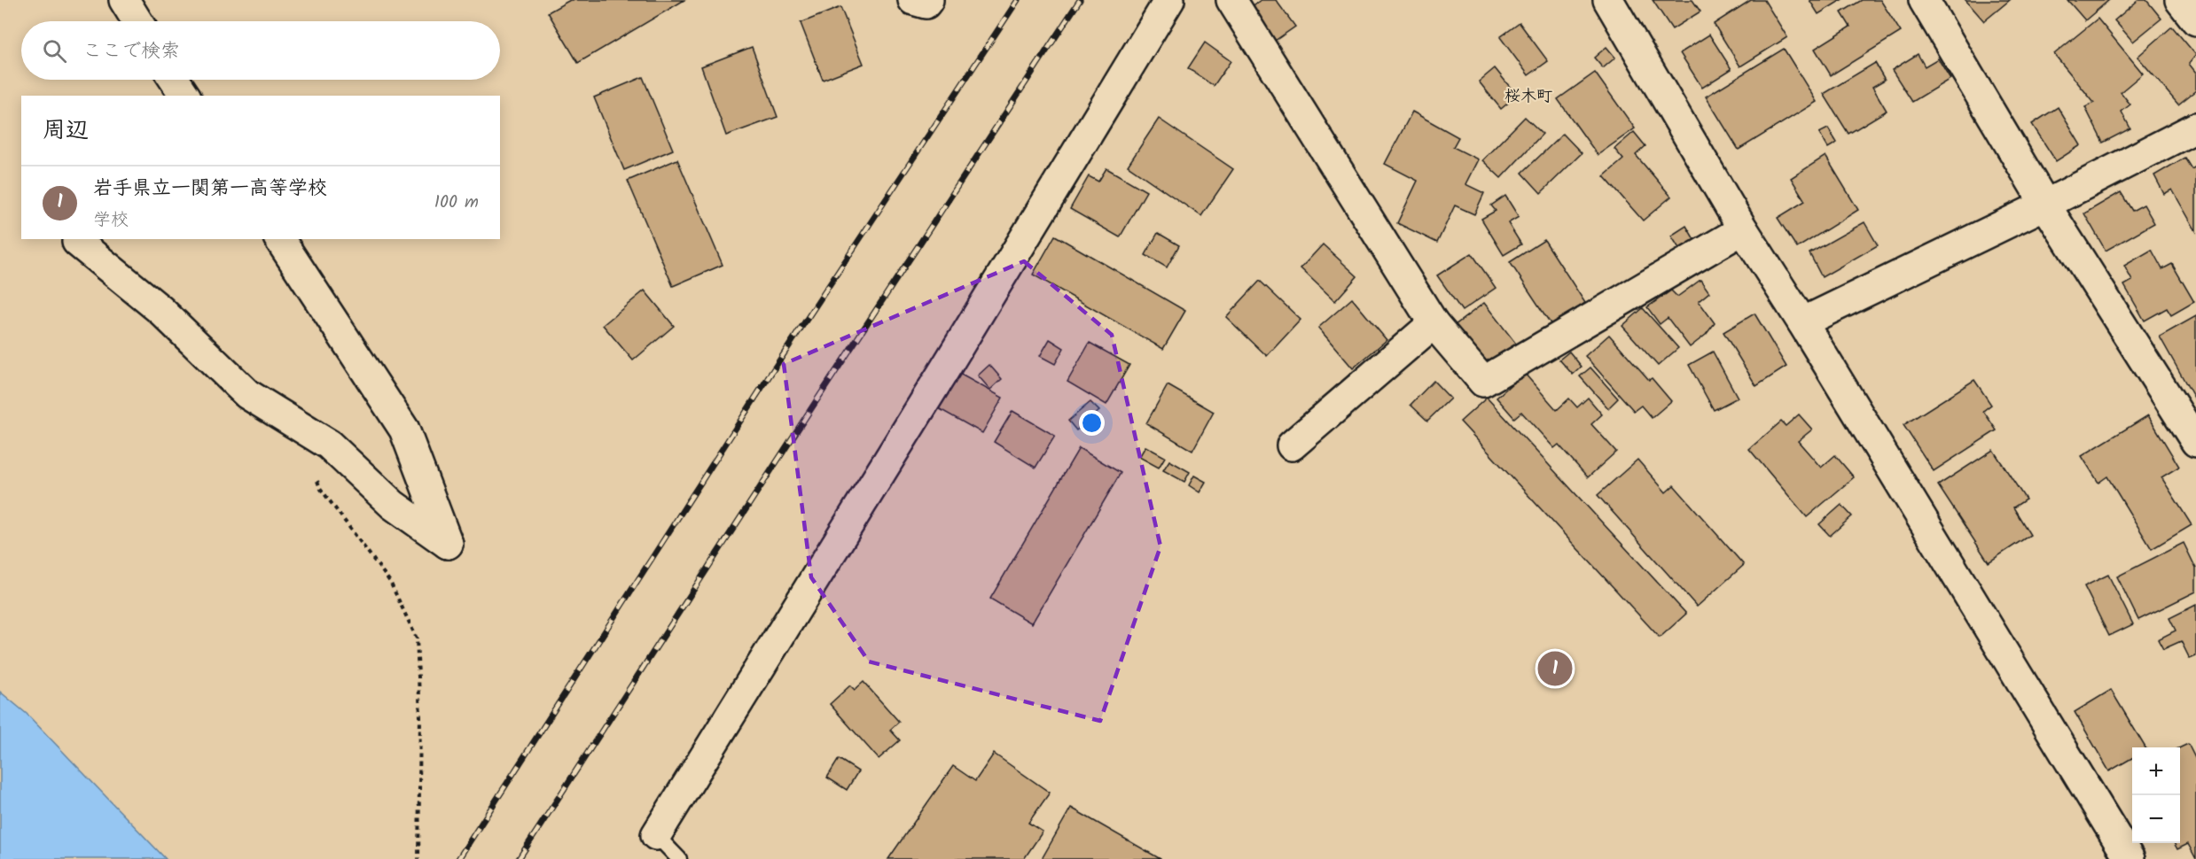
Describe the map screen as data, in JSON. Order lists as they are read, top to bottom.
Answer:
{
  "districts": ["桜木町"],
  "page": {
    "search": "ここで検索",
    "heading": "周辺",
    "list": [
      {
        "mark": "1",
        "name": "岩手県立一関第一高等学校",
        "note": "学校",
        "value": "100 m"
      }
    ],
    "pins": "1",
    "map_buttons": ["+", "−"]
  }
}
